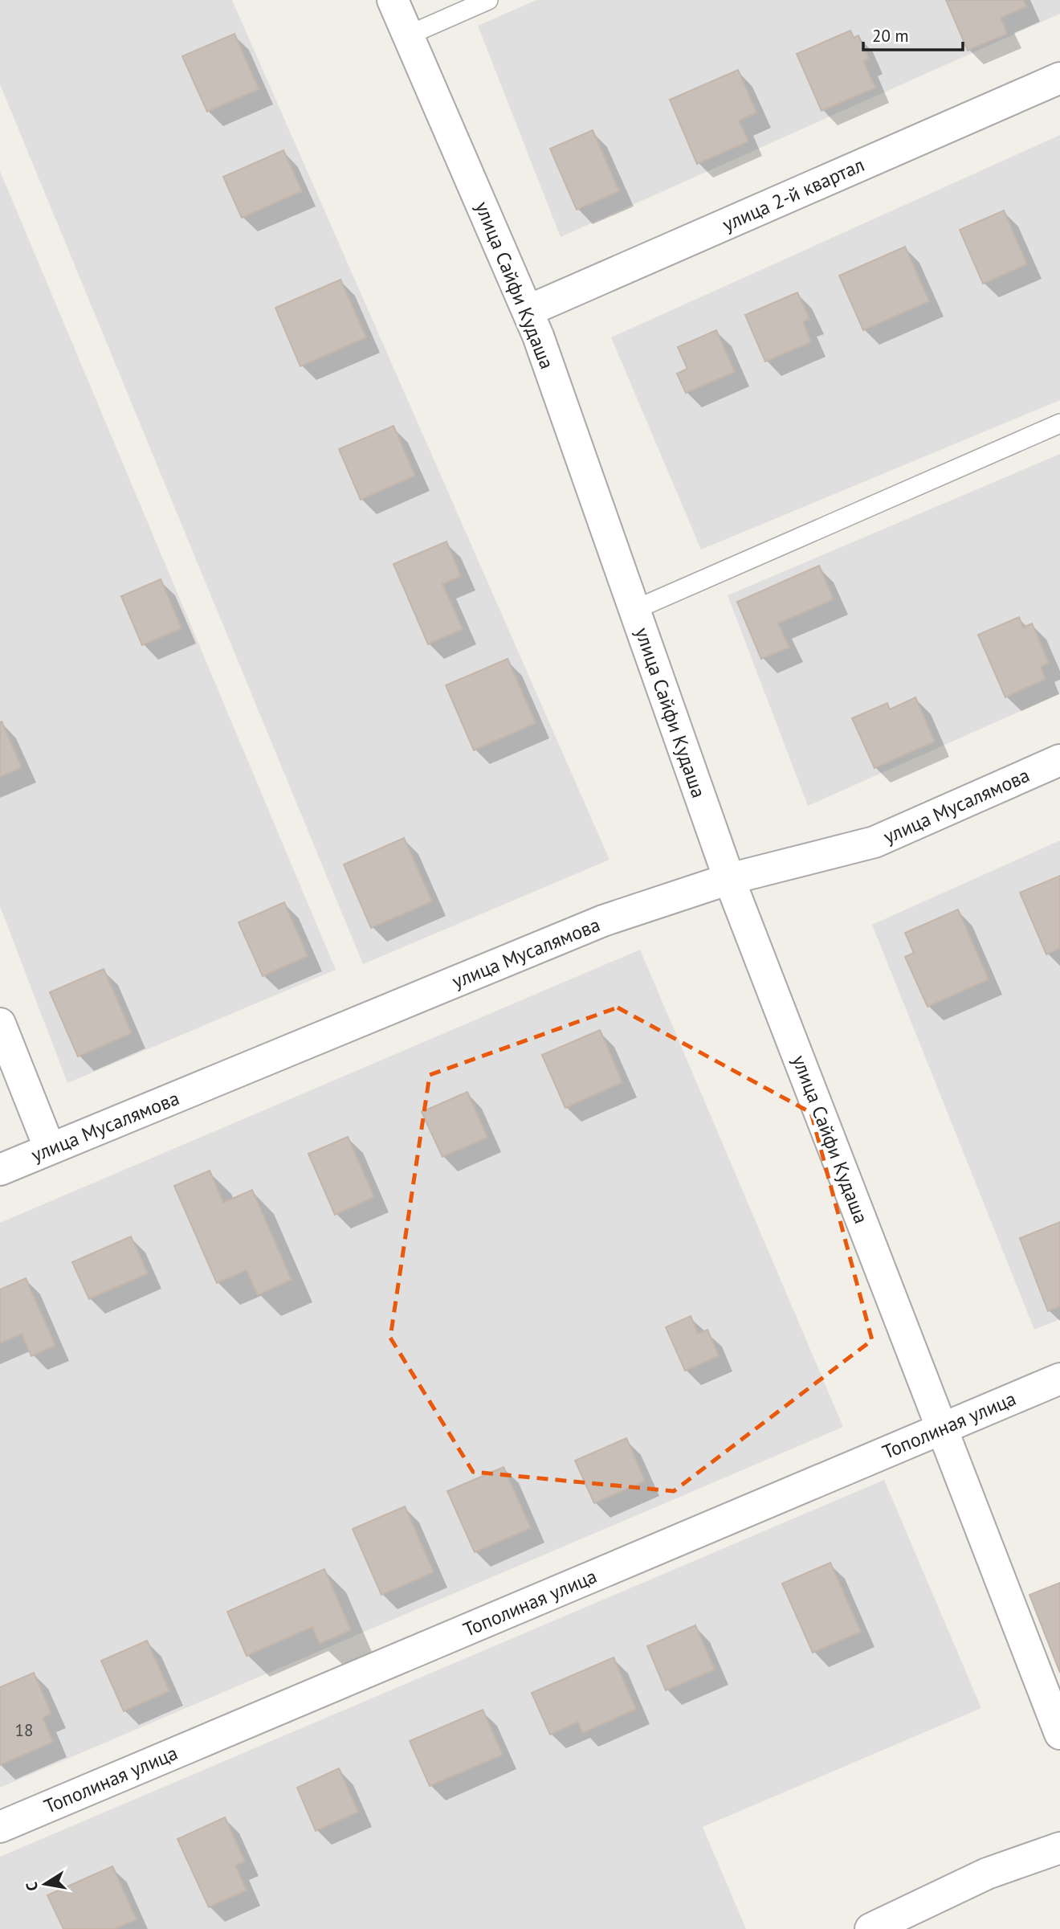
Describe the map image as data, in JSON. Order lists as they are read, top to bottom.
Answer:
{
  "streets": {
    "street": [
      "улица 2-й квартал",
      "улица Сайфи Кудаша",
      "улица Мусалямова",
      "Тополиная улица"
    ]
  },
  "crossings": [
    ["улица 2-й квартал", "улица Сайфи Кудаша"],
    ["улица Сайфи Кудаша", "улица Мусалямова"],
    ["улица Сайфи Кудаша", "Тополиная улица"]
  ],
  "house_numbers": ["18"],
  "scale_bar": "20 m",
  "north": "left"
}
